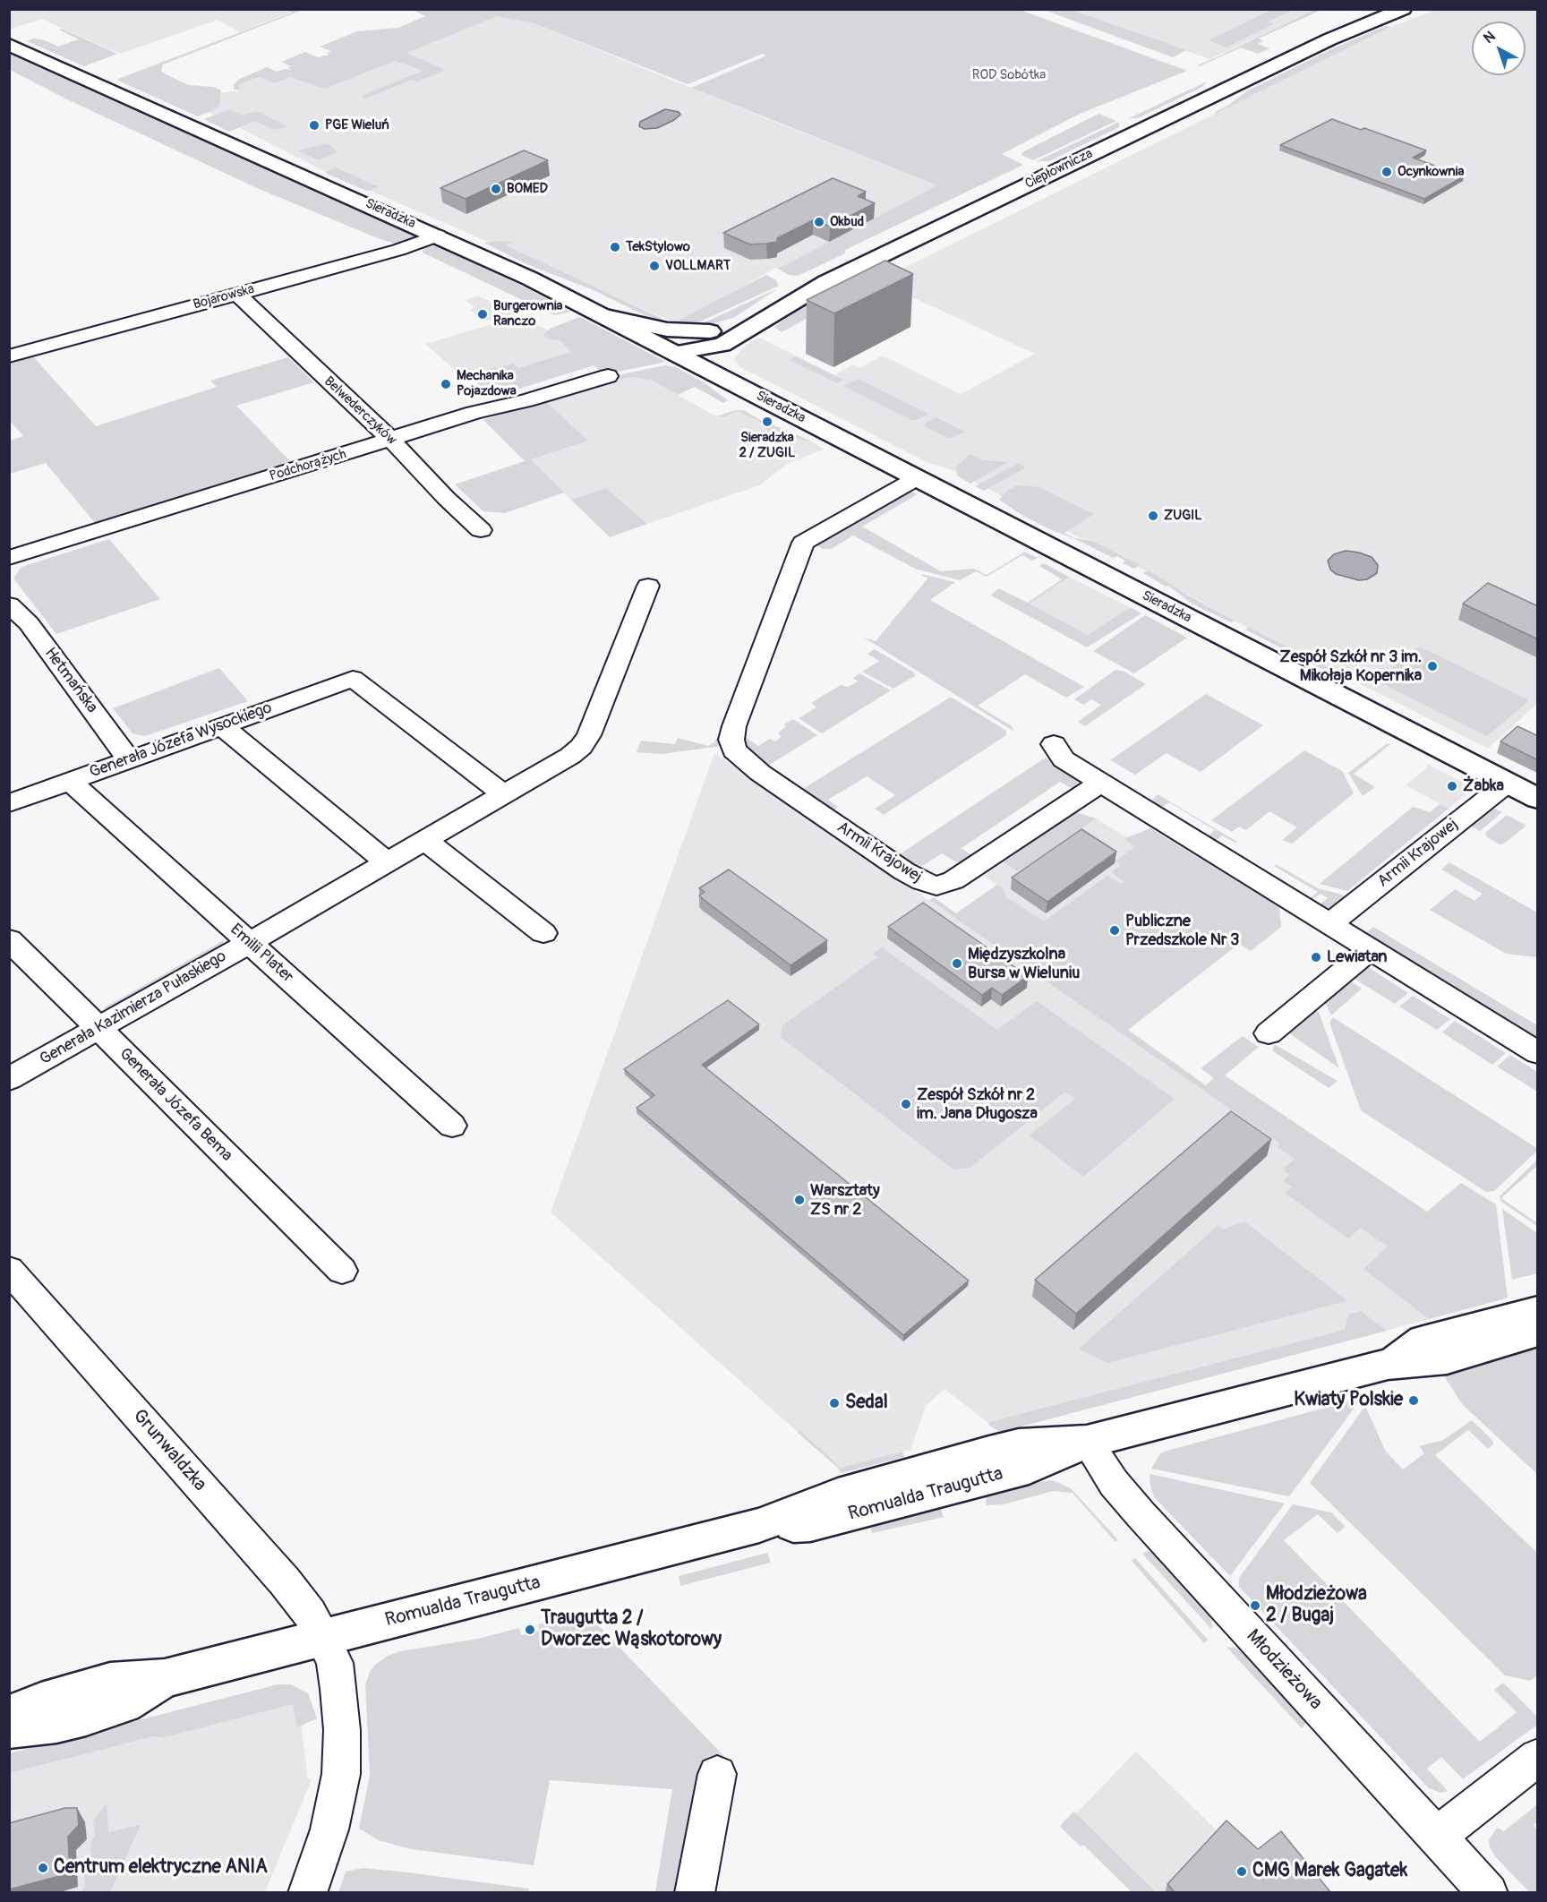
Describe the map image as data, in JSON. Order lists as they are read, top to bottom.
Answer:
{
  "streets": {
    "main road": ["Ciepłownicza", "Sieradzka", "Romualda Traugutta"],
    "street": [
      "Bojarowska",
      "Belwederczyków",
      "Podchorążych",
      "Hetmańska",
      "Generała Józefa Wysockiego",
      "Armii Krajowej",
      "Emilii Plater",
      "Generała Kazimierza Pułaskiego",
      "Generała Józefa Bema",
      "Grunwaldzka",
      "Młodzieżowa"
    ]
  },
  "crossings": [
    ["Ciepłownicza", "Sieradzka"],
    ["Sieradzka", "Bojarowska"],
    ["Sieradzka", "Armii Krajowej"],
    ["Bojarowska", "Belwederczyków"],
    ["Belwederczyków", "Podchorążych"],
    ["Hetmańska", "Generała Józefa Wysockiego"],
    ["Generała Józefa Wysockiego", "Emilii Plater"],
    ["Generała Józefa Wysockiego", "Generała Kazimierza Pułaskiego"],
    ["Emilii Plater", "Generała Kazimierza Pułaskiego"],
    ["Generała Kazimierza Pułaskiego", "Generała Józefa Bema"],
    ["Grunwaldzka", "Romualda Traugutta"],
    ["Romualda Traugutta", "Młodzieżowa"]
  ],
  "parks": ["ROD Sobótka"],
  "places": [
    "PGE Wieluń",
    "Ocynkownia",
    "BOMED",
    "Okbud",
    "TekStylowo",
    "VOLLMART",
    "Burgerownia Ranczo",
    "Mechanika Pojazdowa",
    "Sieradzka 2 / ZUGIL",
    "ZUGIL",
    "Zespół Szkół nr 3 im. Mikołaja Kopernika",
    "Żabka",
    "Publiczne Przedszkole Nr 3",
    "Lewiatan",
    "Międzyszkolna Bursa w Wieluniu",
    "Zespół Szkół nr 2 im. Jana Długosza",
    "Warsztaty ZS nr 2",
    "Kwiaty Polskie",
    "Sedal",
    "Młodzieżowa 2 / Bugaj",
    "Traugutta 2 / Dworzec Wąskotorowy",
    "Centrum elektryczne ANIA",
    "CMG Marek Gagatek"
  ],
  "north": "top left"
}
